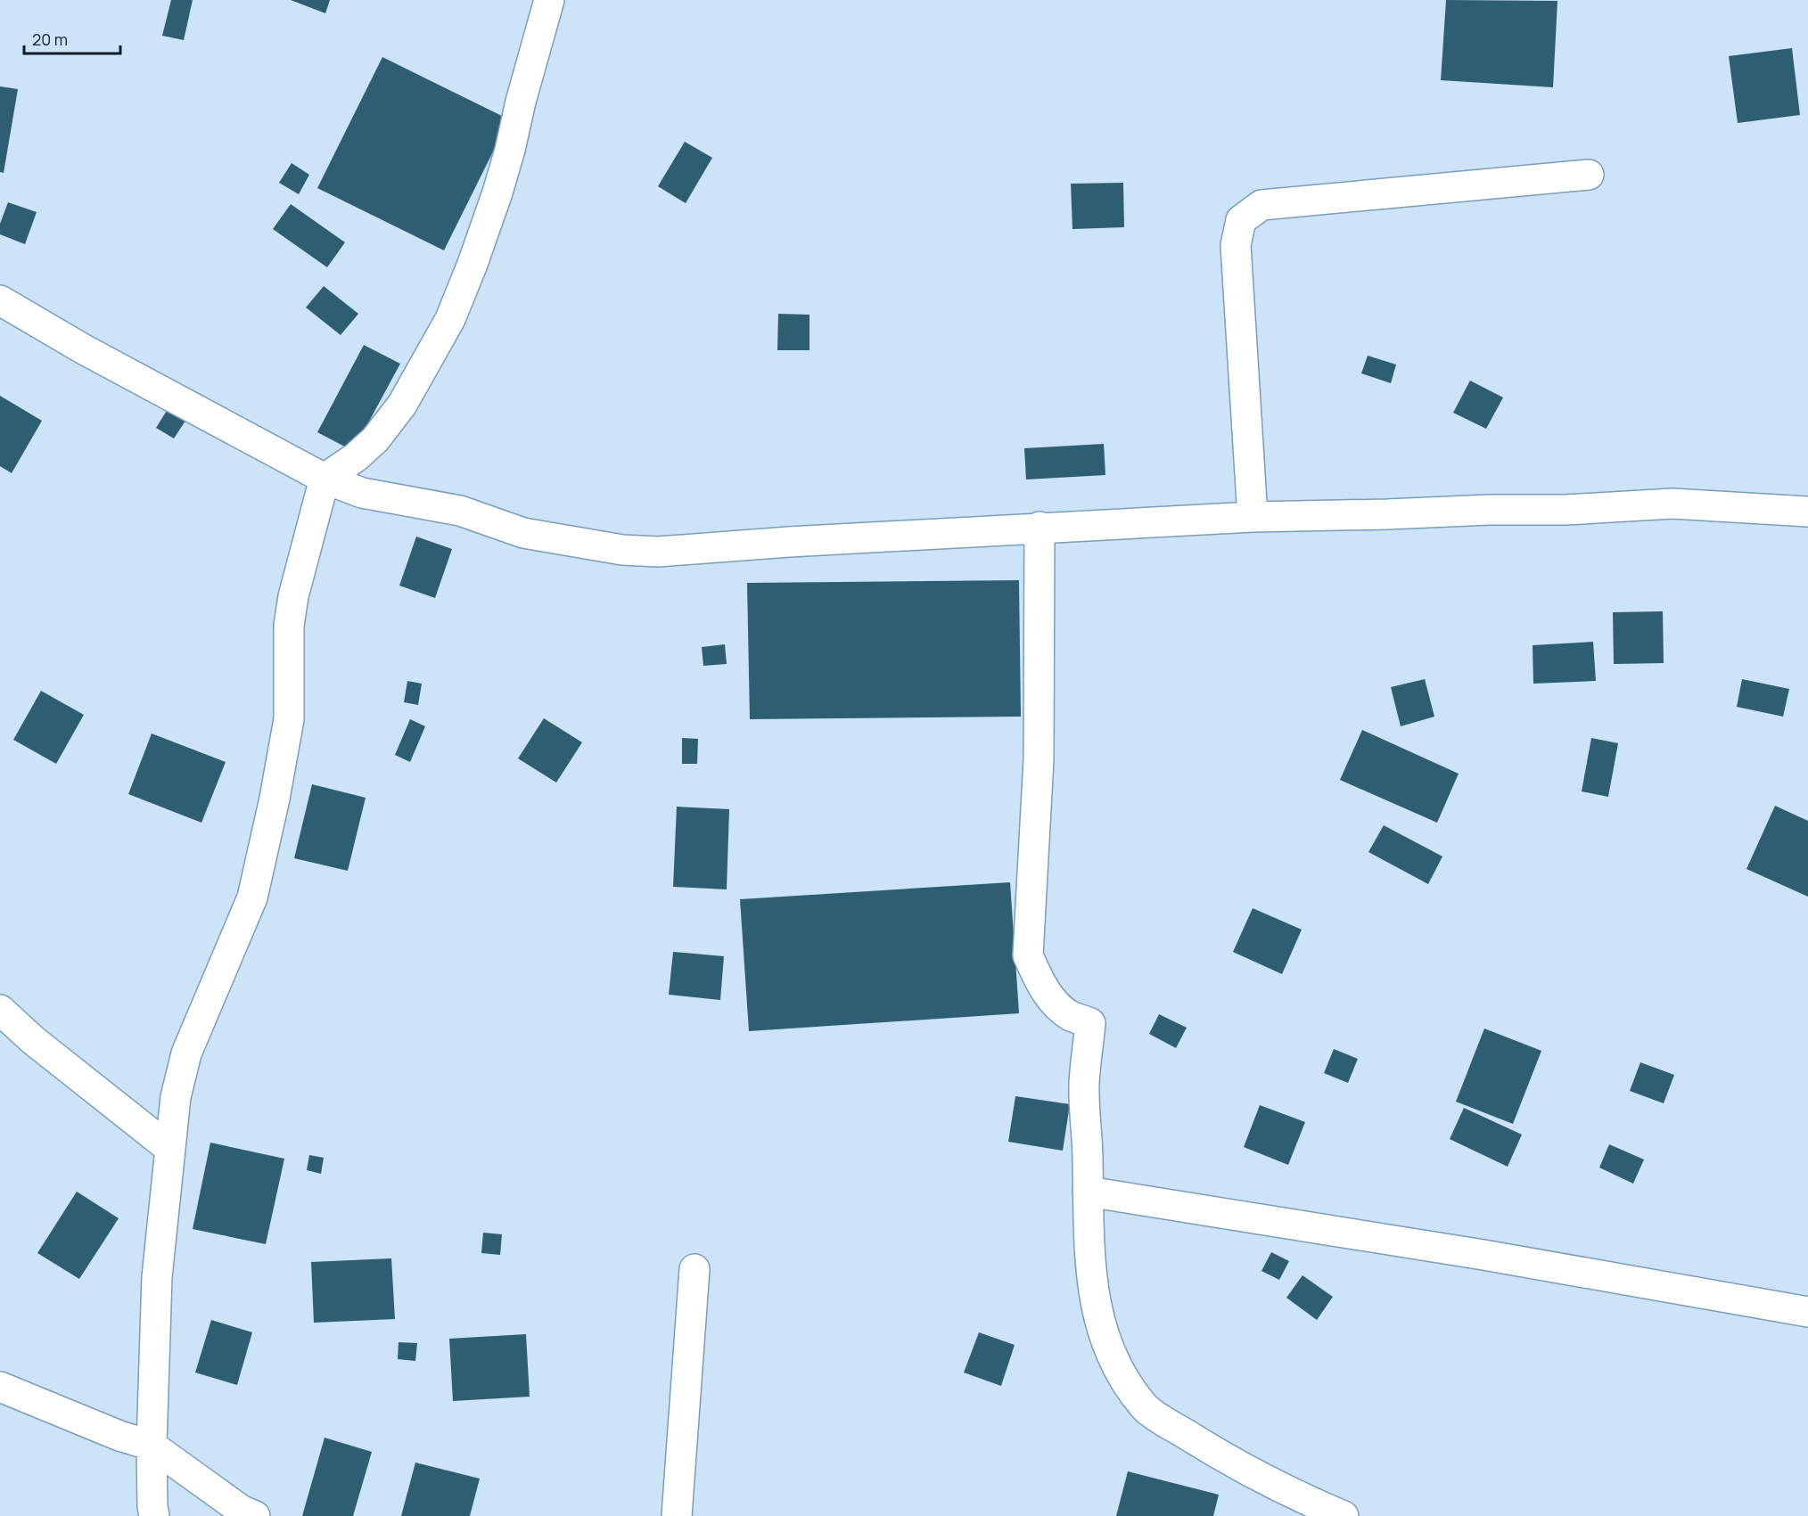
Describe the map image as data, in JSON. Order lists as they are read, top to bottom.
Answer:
{
  "scale_bar": "20 m"
}
